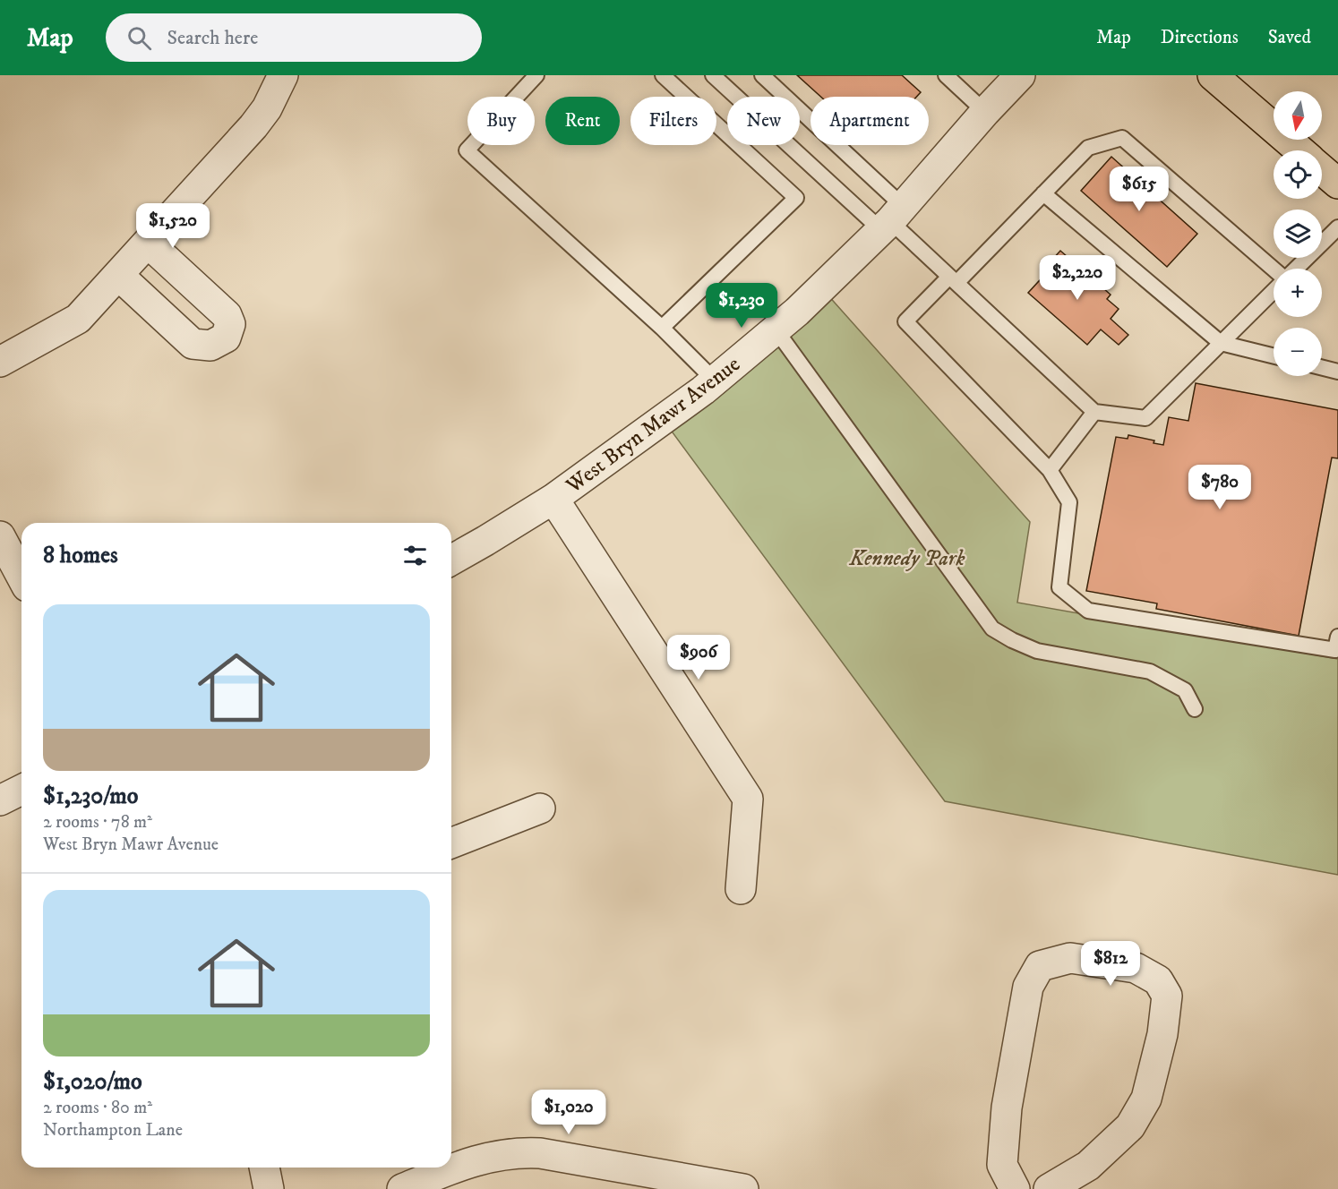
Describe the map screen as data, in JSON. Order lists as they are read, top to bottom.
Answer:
{
  "streets": {
    "street": ["West Bryn Mawr Avenue"]
  },
  "parks": ["Kennedy Park"],
  "north": "bottom",
  "page": {
    "header": "Map",
    "search": "Search here",
    "nav": ["Map", "Directions", "Saved"],
    "map_buttons": ["+", "−"],
    "chip": [
      "Buy",
      "Rent",
      "Filters",
      "New",
      "Apartment"
    ],
    "price": [
      "$615",
      "$1,520",
      "$2,220",
      "$1,230",
      "$780",
      "$906",
      "$812",
      "$1,020"
    ],
    "heading": "8 homes",
    "list": [
      {
        "name": "$1,230/mo",
        "note": "2 rooms · 78 m² · West Bryn Mawr Avenue"
      },
      {
        "name": "$1,020/mo",
        "note": "2 rooms · 80 m² · Northampton Lane"
      }
    ]
  }
}
